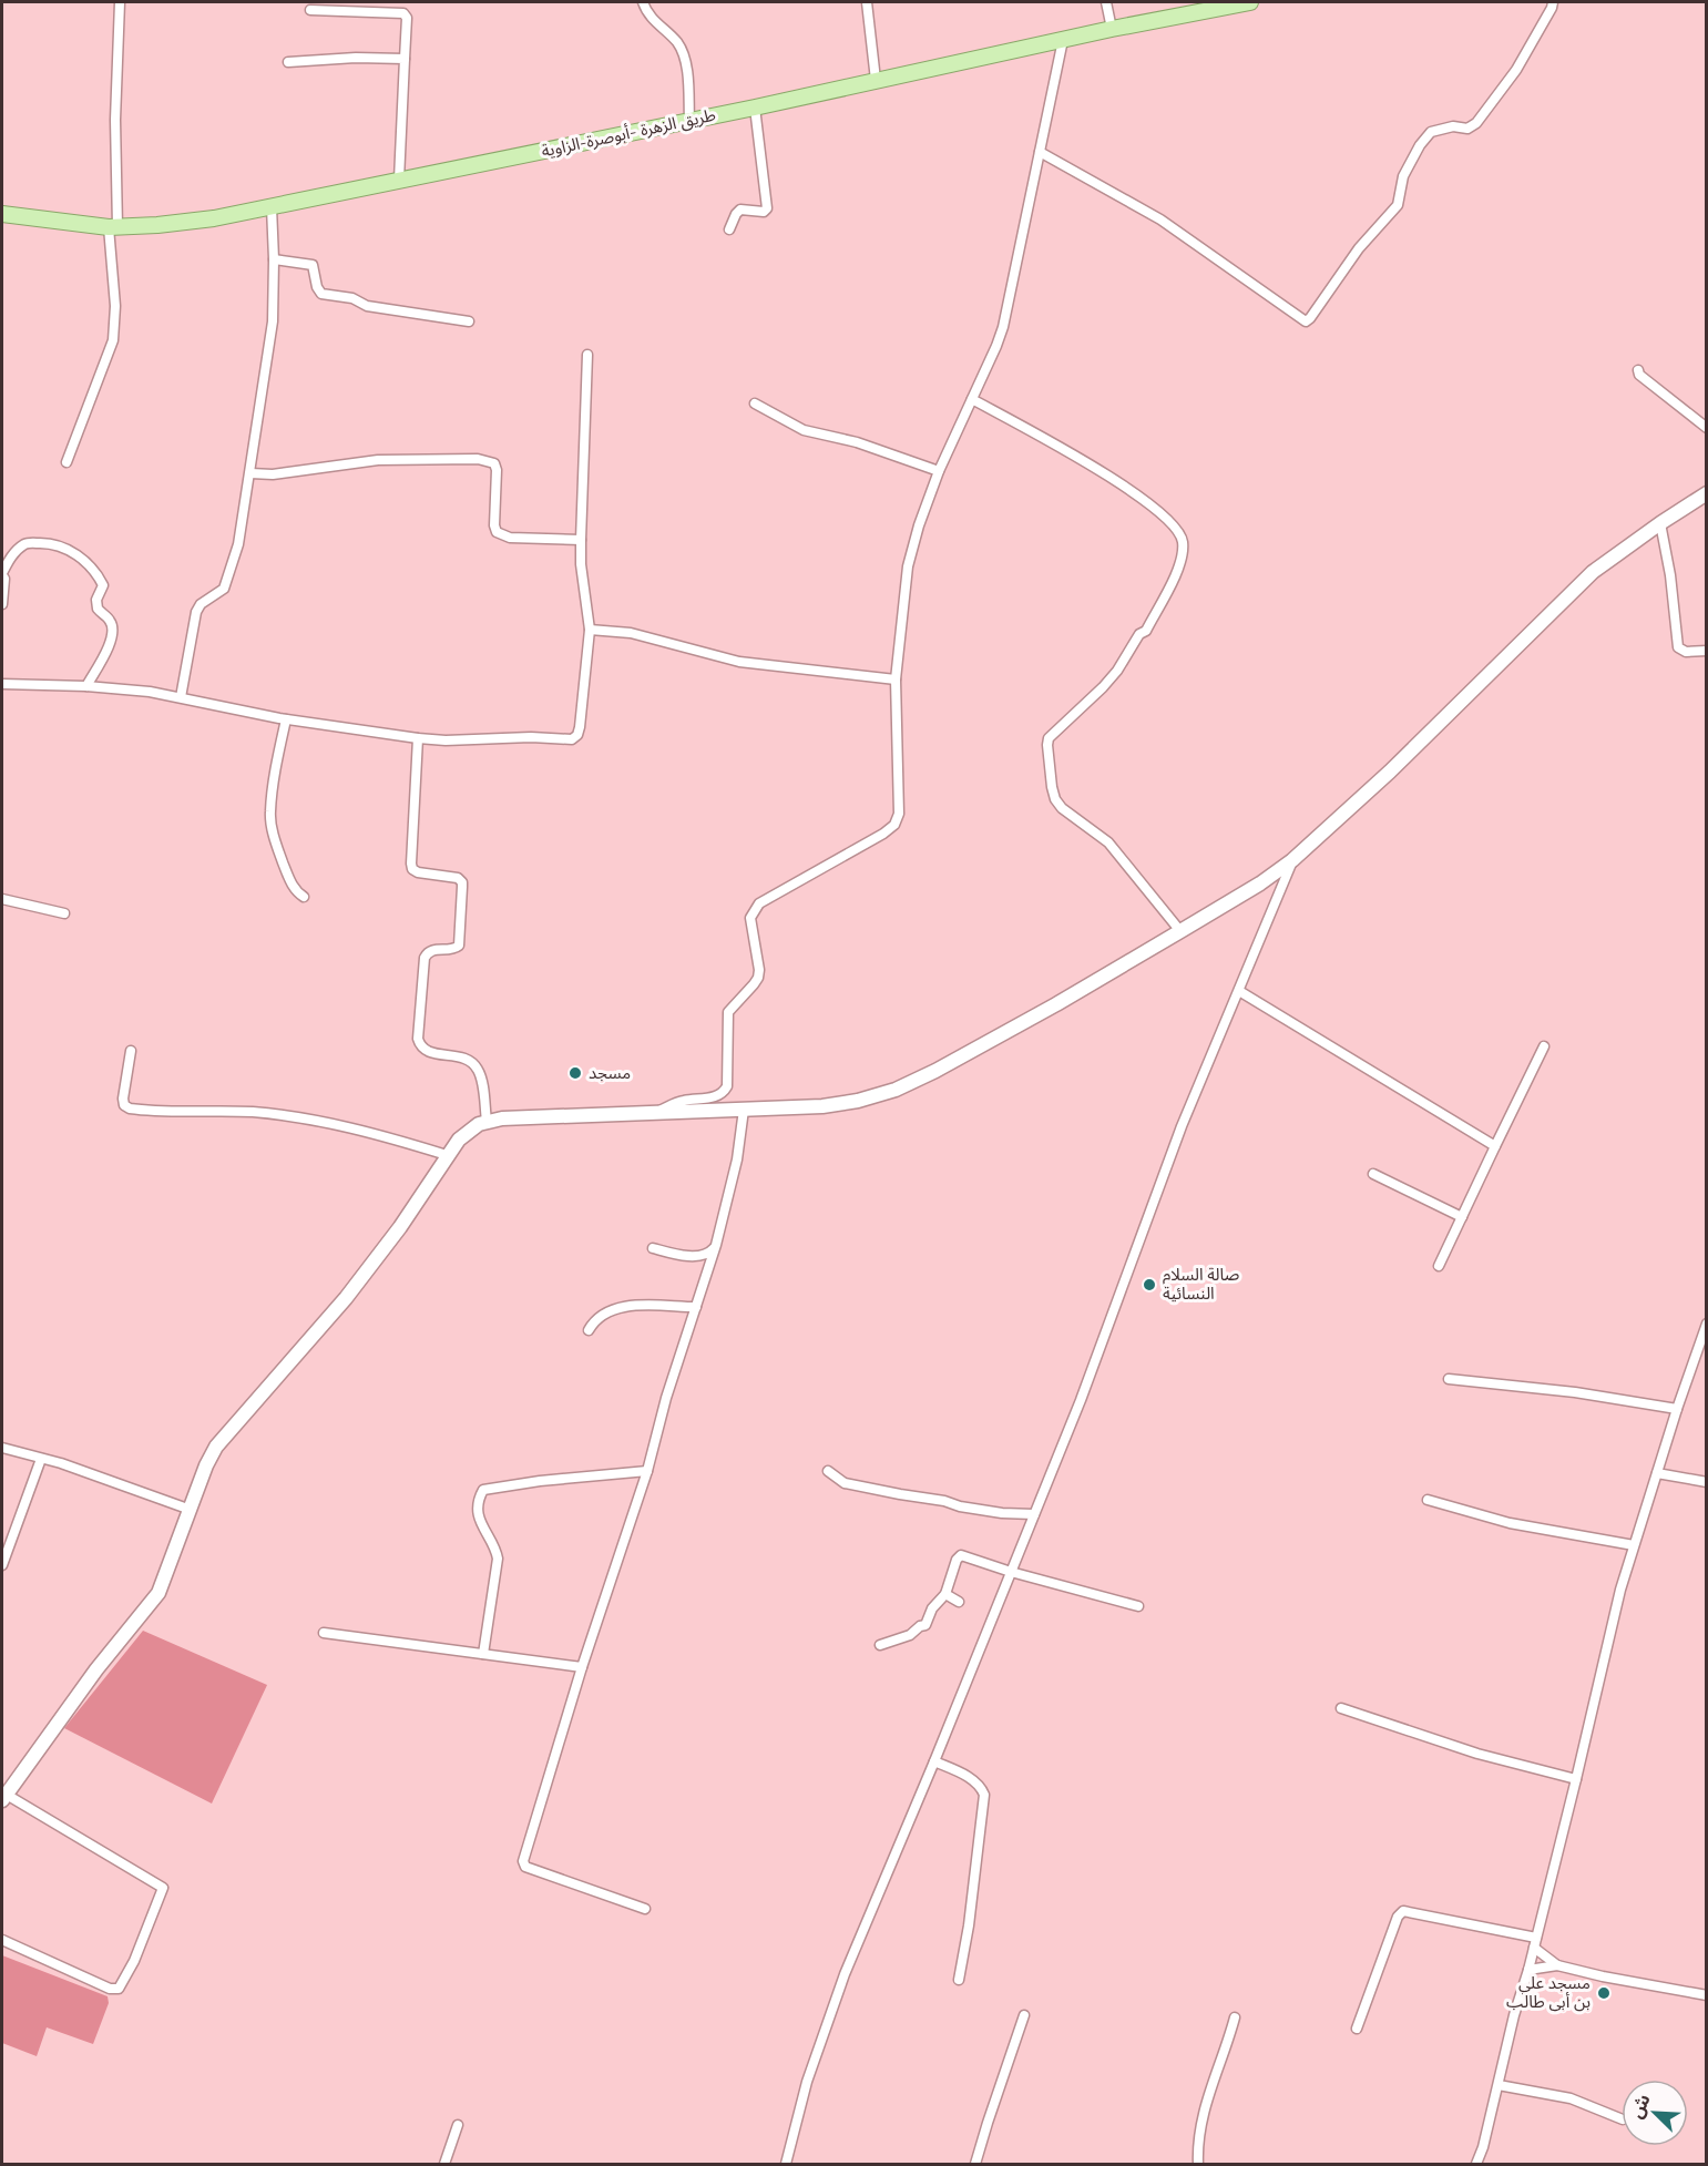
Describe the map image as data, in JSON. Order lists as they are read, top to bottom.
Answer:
{
  "streets": {
    "main road": ["طريق الزهرة -أبوصرة-الزاوية"]
  },
  "places": ["مسجد", "صالة السلام النسائية", "مسجد علي بن أبى طالب"],
  "north": "top left"
}
